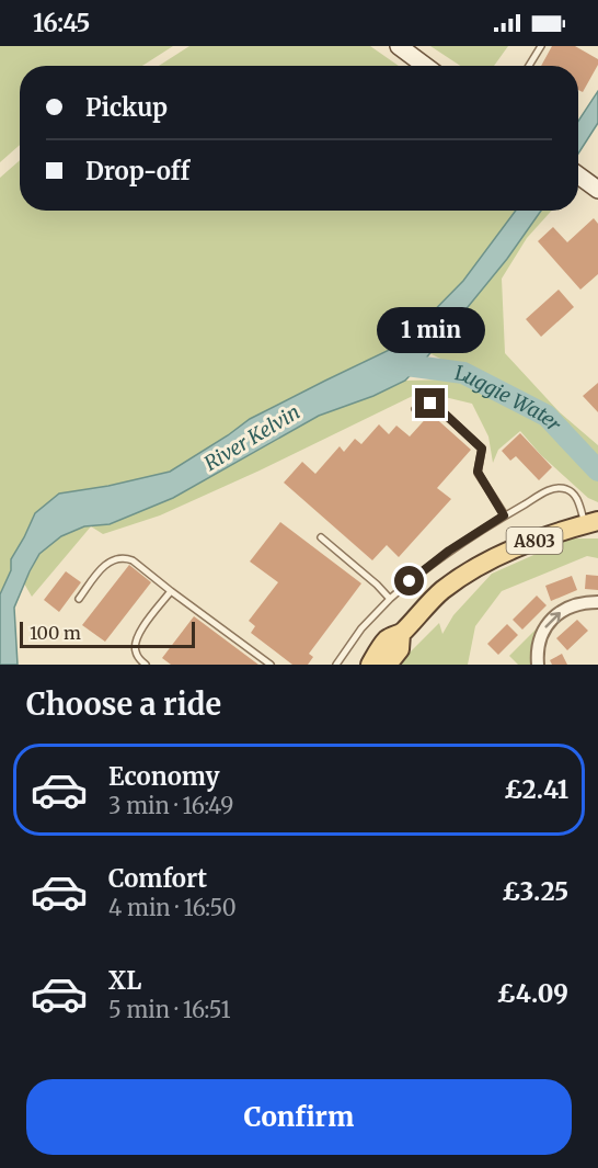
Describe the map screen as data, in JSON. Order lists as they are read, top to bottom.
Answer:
{
  "streets": {
    "main road": ["A803"]
  },
  "water": ["Luggie Water", "River Kelvin"],
  "scale_bar": "100 m",
  "page": {
    "status": "16:45",
    "banner": ["Pickup", "Drop-off"],
    "bubble": "1 min",
    "scale": "100 m",
    "heading": "Choose a ride",
    "list": [
      {
        "name": "Economy",
        "note": "3 min · 16:49",
        "value": "£2.41"
      },
      {
        "name": "Comfort",
        "note": "4 min · 16:50",
        "value": "£3.25"
      },
      {
        "name": "XL",
        "note": "5 min · 16:51",
        "value": "£4.09"
      }
    ],
    "buttons": "Confirm"
  }
}
